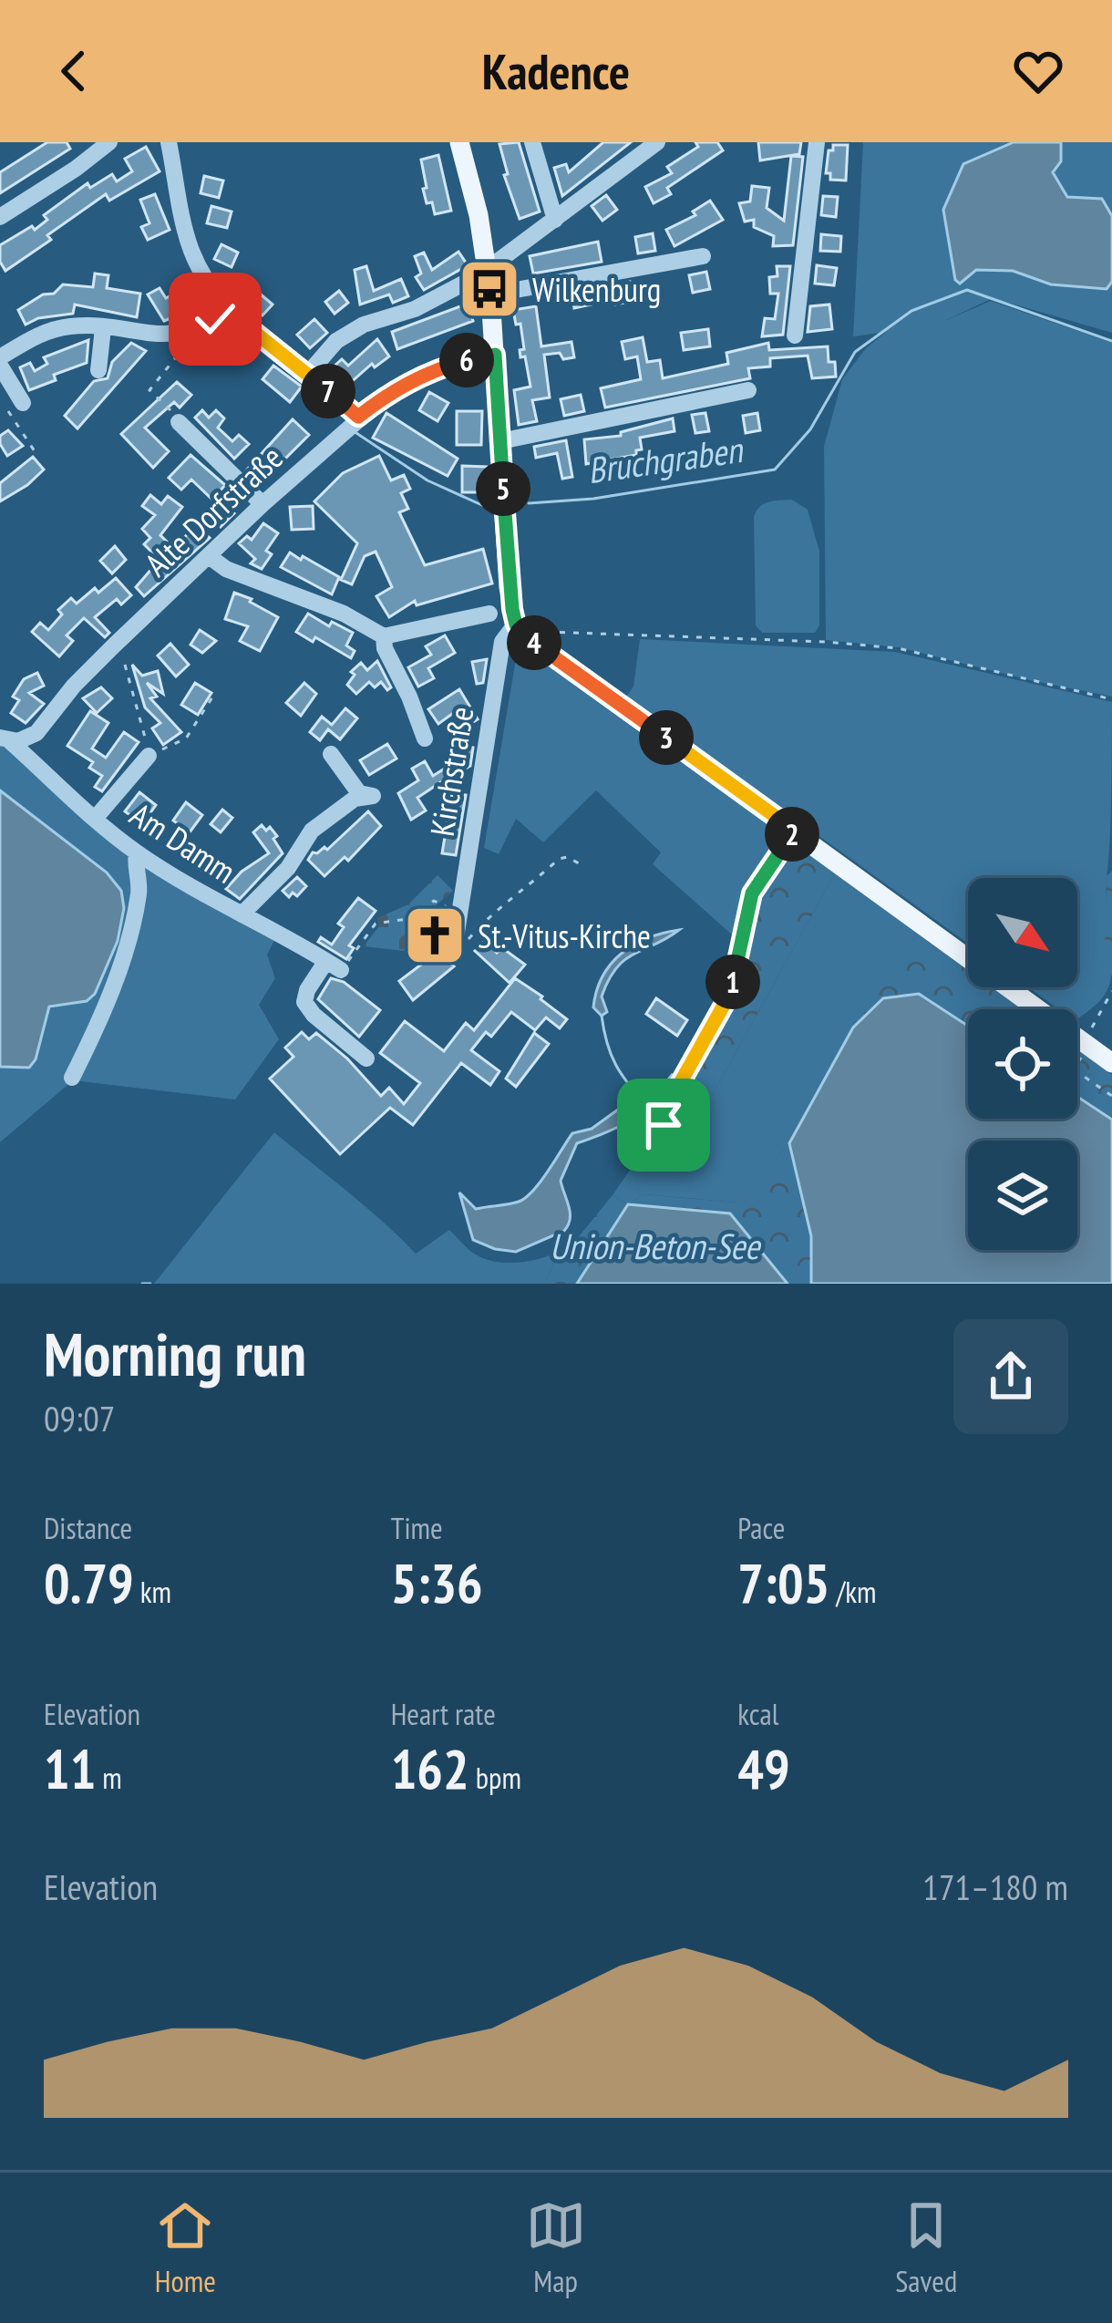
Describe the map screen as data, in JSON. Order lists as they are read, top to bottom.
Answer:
{
  "streets": {
    "street": ["Alte Dorfstraße", "Kirchstraße", "Am Damm"]
  },
  "water": ["Bruchgraben", "Union-Beton-See"],
  "places": {
    "bus stop": ["Wilkenburg"],
    "church": ["St.-Vitus-Kirche"]
  },
  "north": "bottom right",
  "page": {
    "header": "Kadence",
    "pins": [
      "6",
      "7",
      "5",
      "4",
      "3",
      "2",
      "1"
    ],
    "heading": ["Morning run", "09:07"],
    "stats": [
      ["Distance", "0.79 km"],
      ["Time", "5:36"],
      ["Pace", "7:05 /km"],
      ["Elevation", "11 m"],
      ["Heart rate", "162 bpm"],
      ["kcal", "49"]
    ],
    "chart": ["Elevation", "171–180 m"],
    "tabs": ["Home", "Map", "Saved"]
  }
}
